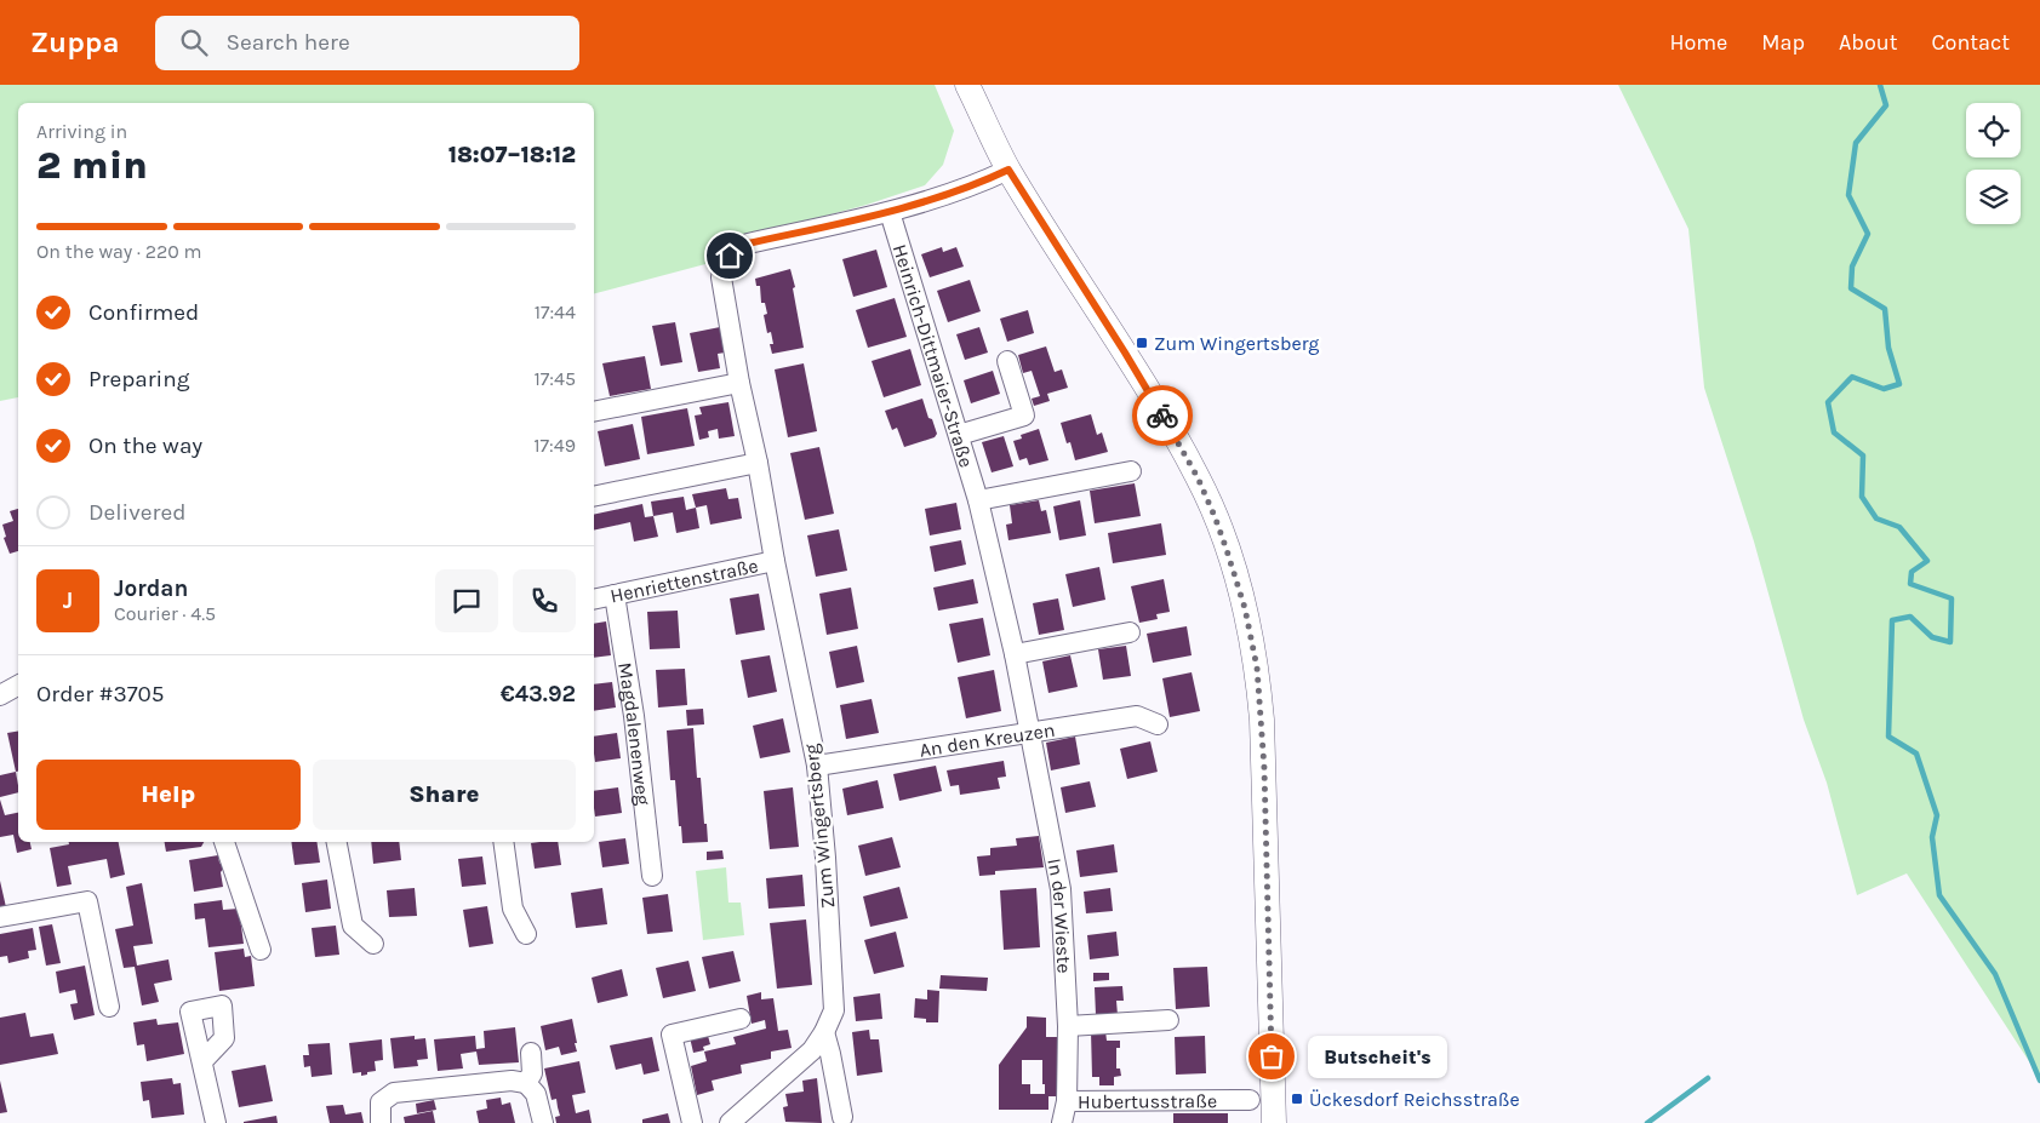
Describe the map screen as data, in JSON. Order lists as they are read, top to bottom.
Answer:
{
  "streets": {
    "street": [
      "Heinrich-Dittmaier-Straße",
      "Henriettenstraße",
      "Magdalenenweg",
      "An den Kreuzen",
      "Zum Wingertsberg",
      "In der Wieste",
      "Hubertusstraße"
    ]
  },
  "crossings": [
    ["Heinrich-Dittmaier-Straße", "An den Kreuzen"],
    ["Heinrich-Dittmaier-Straße", "Zum Wingertsberg"],
    ["Heinrich-Dittmaier-Straße", "In der Wieste"],
    ["Henriettenstraße", "Magdalenenweg"],
    ["Henriettenstraße", "Zum Wingertsberg"],
    ["An den Kreuzen", "Zum Wingertsberg"],
    ["An den Kreuzen", "In der Wieste"],
    ["In der Wieste", "Hubertusstraße"]
  ],
  "places": {
    "transit": ["Zum Wingertsberg", "Ückesdorf Reichsstraße"],
    "other": ["Butscheit's"]
  },
  "page": {
    "header": "Zuppa",
    "search": "Search here",
    "nav": [
      "Home",
      "Map",
      "About",
      "Contact"
    ],
    "heading": ["2 min", "Arriving in", "18:07–18:12"],
    "panel": [
      "Jordan",
      "Courier · 4.5",
      "Order #3705",
      "€43.92"
    ],
    "bar": "On the way · 220 m",
    "list": [
      ["Confirmed", "17:44"],
      ["Preparing", "17:45"],
      ["On the way", "17:49"],
      "Delivered"
    ],
    "round": "J",
    "buttons": ["Help", "Share"],
    "bubble": "Butscheit's"
  }
}
